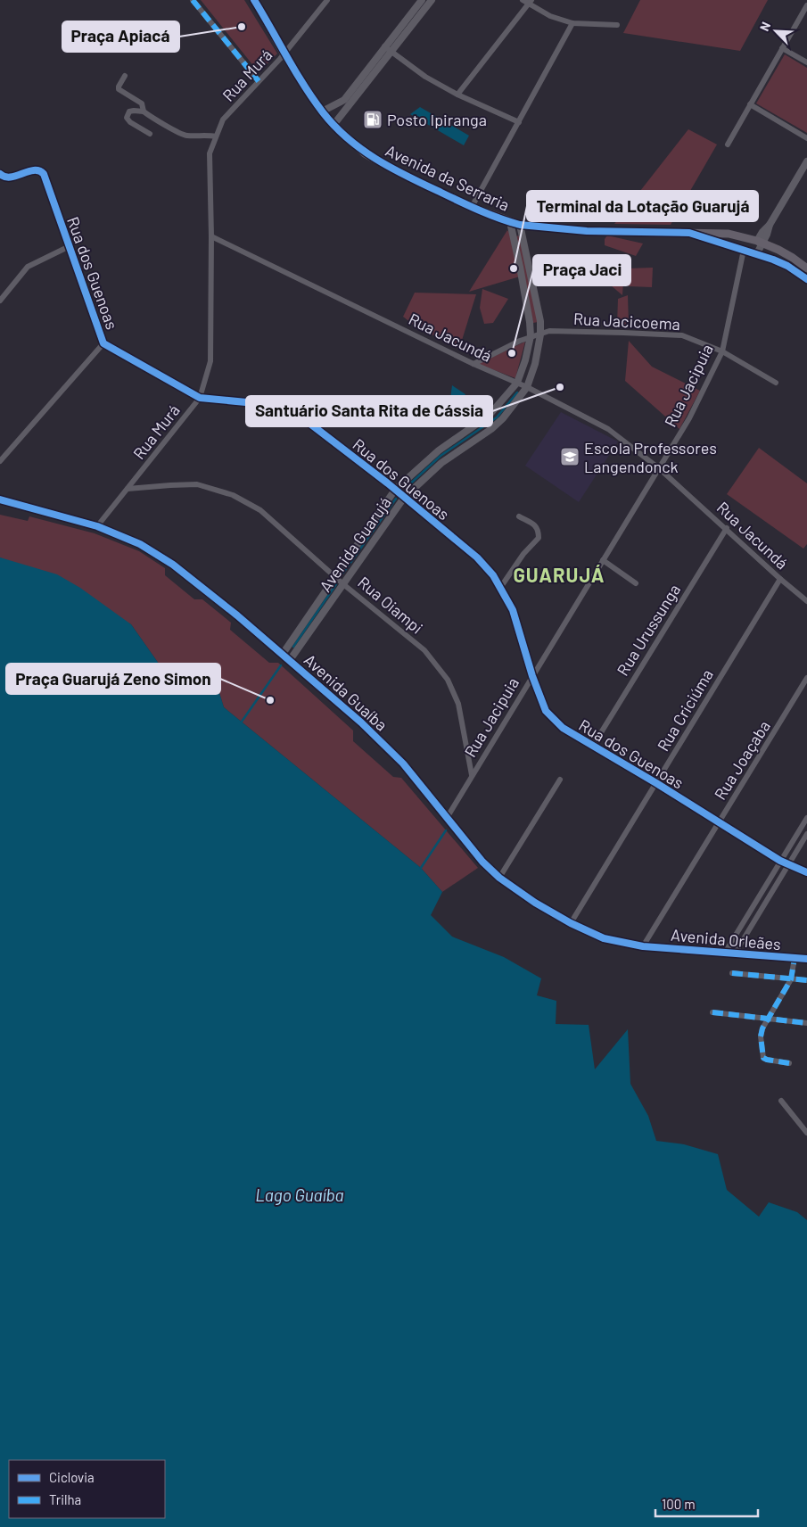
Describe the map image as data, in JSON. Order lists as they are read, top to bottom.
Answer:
{
  "streets": {
    "main road": ["Avenida da Serraria"],
    "street": [
      "Rua Murá",
      "Rua dos Guenoas",
      "Rua Jacicoema",
      "Rua Jacundá",
      "Rua Jacipuia",
      "Avenida Guarujá",
      "Rua Oiampi",
      "Rua Urussunga",
      "Avenida Guaíba",
      "Rua Criciúma",
      "Rua Joaçaba",
      "Avenida Orleães"
    ]
  },
  "crossings": [
    ["Rua Murá", "Avenida da Serraria"],
    ["Rua Murá", "Rua dos Guenoas"],
    ["Rua Murá", "Rua Jacundá"],
    ["Rua Murá", "Rua Oiampi"],
    ["Rua Murá", "Avenida Guaíba"],
    ["Avenida da Serraria", "Rua Jacipuia"],
    ["Avenida da Serraria", "Avenida Guarujá"],
    ["Rua dos Guenoas", "Rua Jacipuia"],
    ["Rua dos Guenoas", "Avenida Guarujá"],
    ["Rua dos Guenoas", "Rua Urussunga"],
    ["Rua dos Guenoas", "Rua Criciúma"],
    ["Rua dos Guenoas", "Rua Joaçaba"],
    ["Rua Jacicoema", "Rua Jacundá"],
    ["Rua Jacicoema", "Rua Jacipuia"],
    ["Rua Jacicoema", "Avenida Guarujá"],
    ["Rua Jacundá", "Rua Jacipuia"],
    ["Rua Jacundá", "Avenida Guarujá"],
    ["Rua Jacundá", "Rua Urussunga"],
    ["Rua Jacundá", "Rua Criciúma"],
    ["Rua Jacipuia", "Rua Oiampi"],
    ["Rua Jacipuia", "Avenida Guaíba"],
    ["Avenida Guarujá", "Rua Oiampi"],
    ["Avenida Guarujá", "Avenida Guaíba"],
    ["Avenida Guaíba", "Rua Criciúma"],
    ["Avenida Guaíba", "Rua Joaçaba"],
    ["Avenida Guaíba", "Avenida Orleães"],
    ["Rua Joaçaba", "Avenida Orleães"]
  ],
  "districts": ["GUARUJÁ"],
  "water": ["Lago Guaíba"],
  "places": {
    "other": [
      "Praça Apiacá",
      "Terminal da Lotação Guarujá",
      "Praça Jaci",
      "Santuário Santa Rita de Cássia",
      "Praça Guarujá Zeno Simon"
    ],
    "fuel station": ["Posto Ipiranga"],
    "school or university": ["Escola Professores Langendonck"]
  },
  "legend": ["Ciclovia", "Trilha"],
  "scale_bar": "100 m",
  "north": "top left"
}
